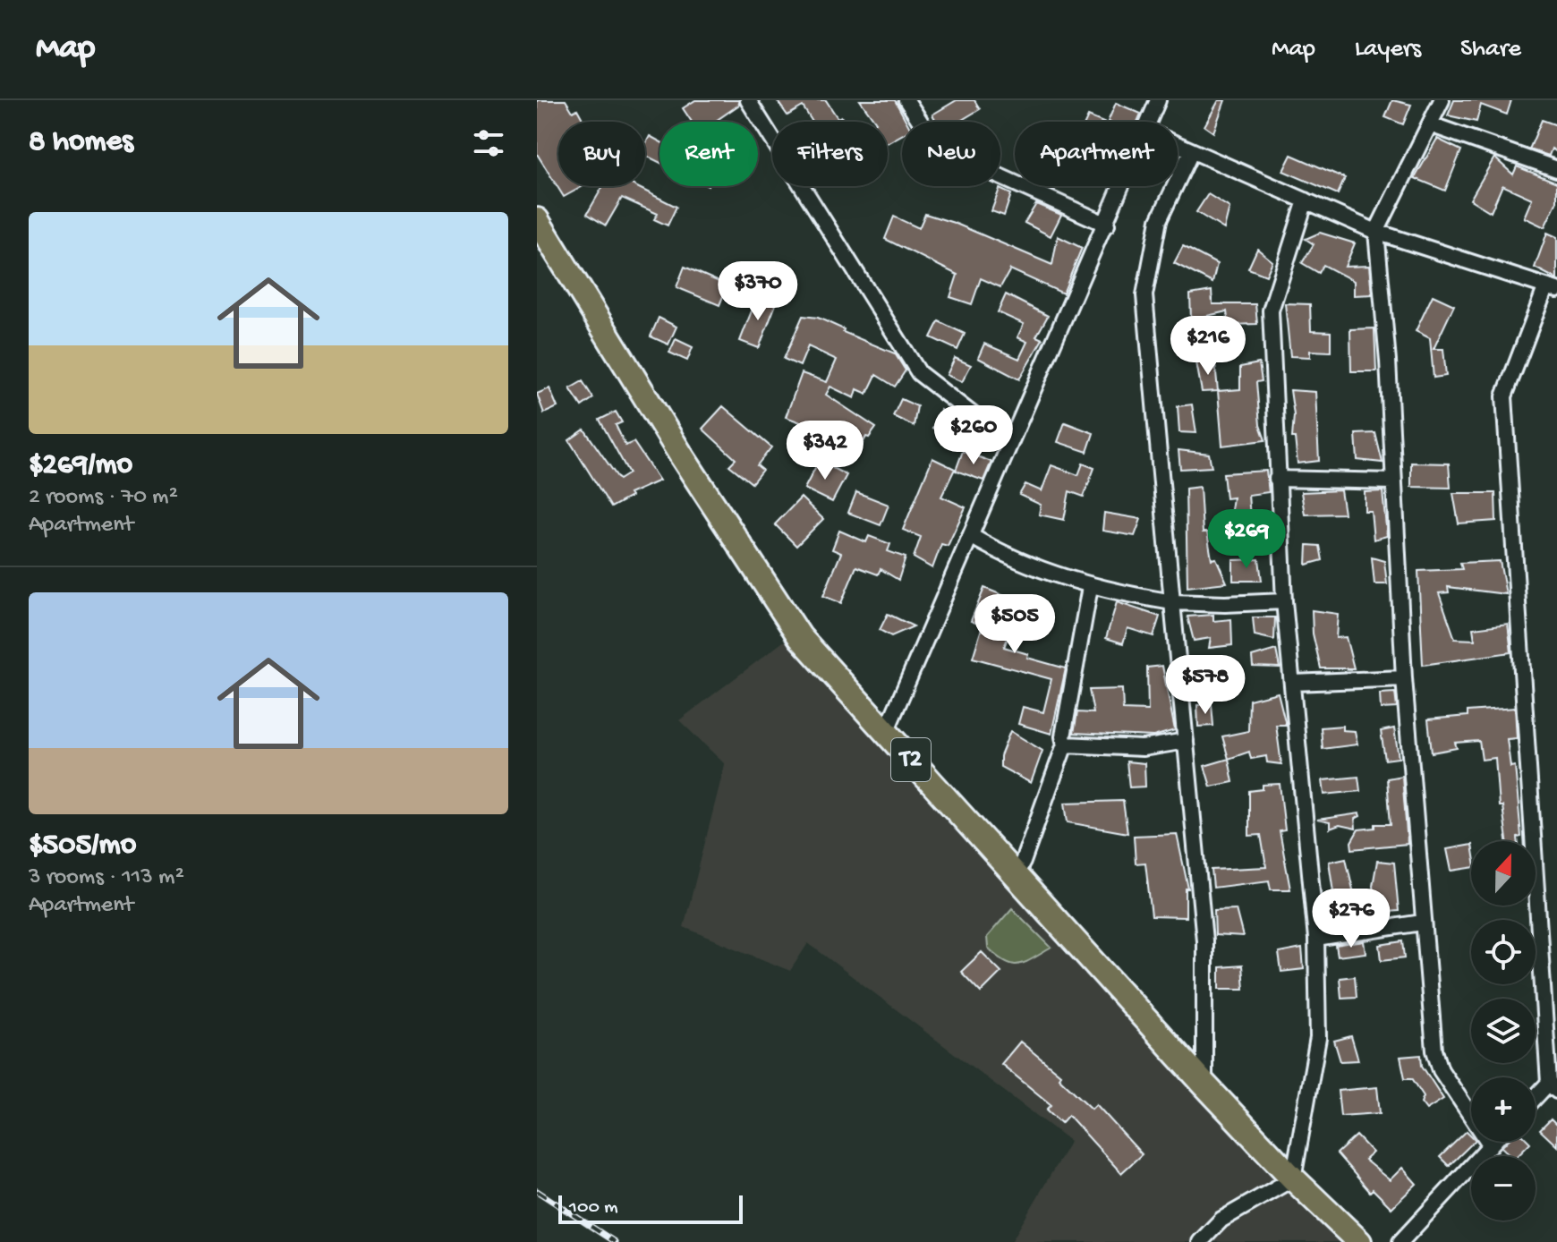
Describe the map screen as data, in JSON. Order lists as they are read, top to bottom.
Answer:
{
  "streets": {
    "highway": ["T2"]
  },
  "scale_bar": "100 m",
  "north": "top",
  "page": {
    "header": "Map",
    "nav": ["Map", "Layers", "Share"],
    "heading": "8 homes",
    "chip": [
      "Buy",
      "Rent",
      "Filters",
      "New",
      "Apartment"
    ],
    "list": [
      {
        "name": "$269/mo",
        "note": "2 rooms · 70 m² · Apartment"
      },
      {
        "name": "$505/mo",
        "note": "3 rooms · 113 m² · Apartment"
      }
    ],
    "price": [
      "$370",
      "$216",
      "$260",
      "$342",
      "$269",
      "$505",
      "$578",
      "$276"
    ],
    "map_buttons": ["+", "−"],
    "scale": "100 m"
  }
}
